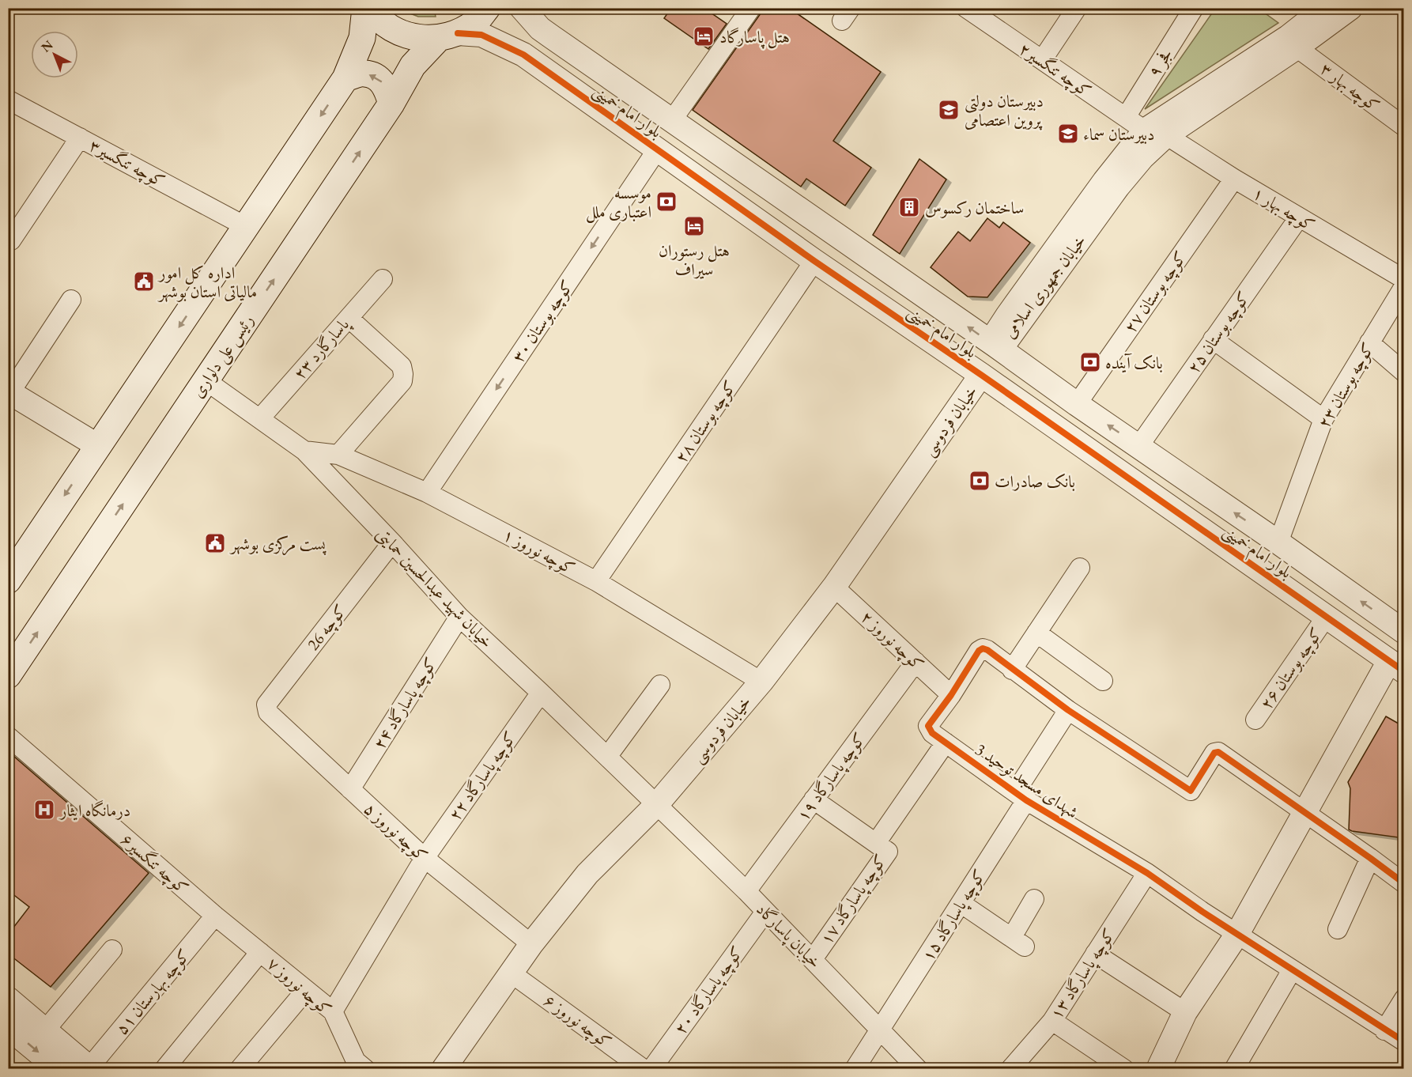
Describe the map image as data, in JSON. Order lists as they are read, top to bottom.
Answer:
{
  "streets": {
    "main road": ["رئیس علی دلواری"],
    "street": [
      "فجر ۹",
      "کوچه تنگسیر۲",
      "کوچه بهار ۳",
      "بلوار امام خمینی",
      "کوچه تنگسیر۳",
      "کوچه بهار ۱",
      "خیابان جمهوری اسلامی",
      "کوچه بوستان ۲۷",
      "کوچه بوستان ۳۰",
      "کوچه بوستان ۲۵",
      "پاسارگارد ۲۳",
      "کوچه بوستان ۲۳",
      "خیابان فردوسی",
      "کوچه بوستان ۲۸",
      "کوچه نوروز ۱",
      "خیابان شهید عبدالحسین حمایتی",
      "کوچه 26",
      "کوچه نوروز ۲",
      "کوچه بوستان ۲۶",
      "کوچه پاسارگاد ۲۴",
      "کوچه پاسارگاد ۲۲",
      "کوچه پاسارگاد ۱۹",
      "شهدای مسجد توحید 3",
      "کوچه نوروز ۵",
      "کوچه تنگسیر۶",
      "کوچه پاسارگاد ۱۷",
      "کوچه پاسارگاد ۱۵",
      "خیابان پاسارگاد",
      "کوچه پاسارگاد ۱۳",
      "کوچه نوروز ۷",
      "کوچه پاسارگاد ۲۰",
      "کوچه بهارستان ۵۱",
      "کوچه نوروز ۶"
    ]
  },
  "crossings": [
    ["فجر ۹", "کوچه تنگسیر۲"],
    ["کوچه تنگسیر۲", "کوچه بهار ۱"],
    ["کوچه تنگسیر۲", "خیابان جمهوری اسلامی"],
    ["کوچه بهار ۳", "خیابان جمهوری اسلامی"],
    ["بلوار امام خمینی", "خیابان جمهوری اسلامی"],
    ["بلوار امام خمینی", "کوچه بوستان ۲۷"],
    ["بلوار امام خمینی", "کوچه بوستان ۳۰"],
    ["بلوار امام خمینی", "کوچه بوستان ۲۵"],
    ["بلوار امام خمینی", "رئیس علی دلواری"],
    ["بلوار امام خمینی", "کوچه بوستان ۲۳"],
    ["بلوار امام خمینی", "خیابان فردوسی"],
    ["بلوار امام خمینی", "کوچه بوستان ۲۸"],
    ["بلوار امام خمینی", "کوچه بوستان ۲۶"],
    ["کوچه بهار ۱", "خیابان جمهوری اسلامی"],
    ["کوچه بهار ۱", "کوچه بوستان ۲۷"],
    ["کوچه بهار ۱", "کوچه بوستان ۲۵"],
    ["کوچه بوستان ۳۰", "کوچه نوروز ۱"],
    ["پاسارگارد ۲۳", "خیابان شهید عبدالحسین حمایتی"],
    ["رئیس علی دلواری", "خیابان شهید عبدالحسین حمایتی"],
    ["خیابان فردوسی", "کوچه نوروز ۱"],
    ["خیابان فردوسی", "خیابان شهید عبدالحسین حمایتی"],
    ["خیابان فردوسی", "کوچه نوروز ۲"],
    ["خیابان فردوسی", "کوچه نوروز ۵"],
    ["خیابان فردوسی", "خیابان پاسارگاد"],
    ["خیابان فردوسی", "کوچه نوروز ۶"],
    ["کوچه بوستان ۲۸", "کوچه نوروز ۱"],
    ["کوچه نوروز ۱", "خیابان شهید عبدالحسین حمایتی"],
    ["خیابان شهید عبدالحسین حمایتی", "کوچه 26"],
    ["خیابان شهید عبدالحسین حمایتی", "کوچه پاسارگاد ۲۴"],
    ["خیابان شهید عبدالحسین حمایتی", "کوچه پاسارگاد ۲۲"],
    ["خیابان شهید عبدالحسین حمایتی", "خیابان پاسارگاد"],
    ["کوچه 26", "کوچه نوروز ۵"],
    ["کوچه نوروز ۲", "کوچه پاسارگاد ۱۹"],
    ["کوچه نوروز ۲", "شهدای مسجد توحید 3"],
    ["کوچه پاسارگاد ۲۴", "کوچه نوروز ۵"],
    ["کوچه پاسارگاد ۲۲", "کوچه نوروز ۵"],
    ["کوچه پاسارگاد ۲۲", "کوچه نوروز ۷"],
    ["کوچه پاسارگاد ۱۹", "خیابان پاسارگاد"],
    ["شهدای مسجد توحید 3", "کوچه پاسارگاد ۱۵"],
    ["شهدای مسجد توحید 3", "کوچه پاسارگاد ۱۳"],
    ["کوچه تنگسیر۶", "کوچه نوروز ۷"],
    ["کوچه تنگسیر۶", "کوچه بهارستان ۵۱"],
    ["کوچه پاسارگاد ۱۷", "خیابان پاسارگاد"],
    ["کوچه پاسارگاد ۱۵", "خیابان پاسارگاد"],
    ["خیابان پاسارگاد", "کوچه پاسارگاد ۲۰"]
  ],
  "one_way": ["کوچه بوستان ۳۰"],
  "places": {
    "hotel": ["هتل پاسارگاد", "هتل رستوران سیراف"],
    "school or university": ["دبیرستان دولتی پروین اعتصامی", "دبیرستان سماء"],
    "bank": ["موسسه اعتباری ملل", "بانک آینده", "بانک صادرات"],
    "building": ["ساختمان رکسوس"],
    "public building": ["اداره کل امور مالیاتی استان بوشهر", "پست مرکزی بوشهر"],
    "hospital": ["درمانگاه ایثار"]
  },
  "north": "top left"
}
